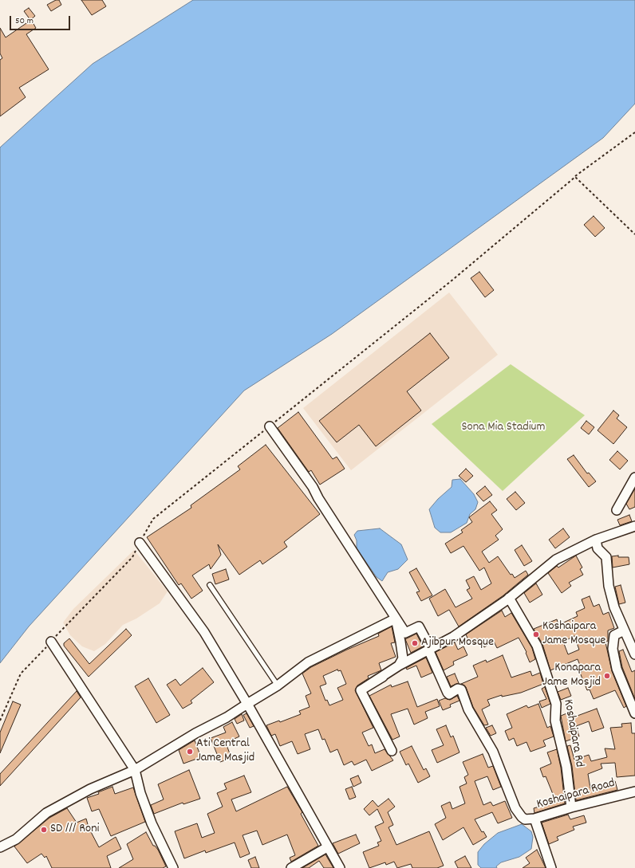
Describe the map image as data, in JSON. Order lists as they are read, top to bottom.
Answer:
{
  "streets": {
    "street": ["Koshaipara Rd", "Koshaipara Road"]
  },
  "crossings": [
    ["Koshaipara Rd", "Koshaipara Road"]
  ],
  "parks": ["Sona Mia Stadium"],
  "places": [
    "Koshaipara Jame Mosque",
    "Ajibpur Mosque",
    "Konapara Jame Mosjid",
    "Ati Central Jame Masjid",
    "SD /// Roni"
  ],
  "scale_bar": "50 m"
}
